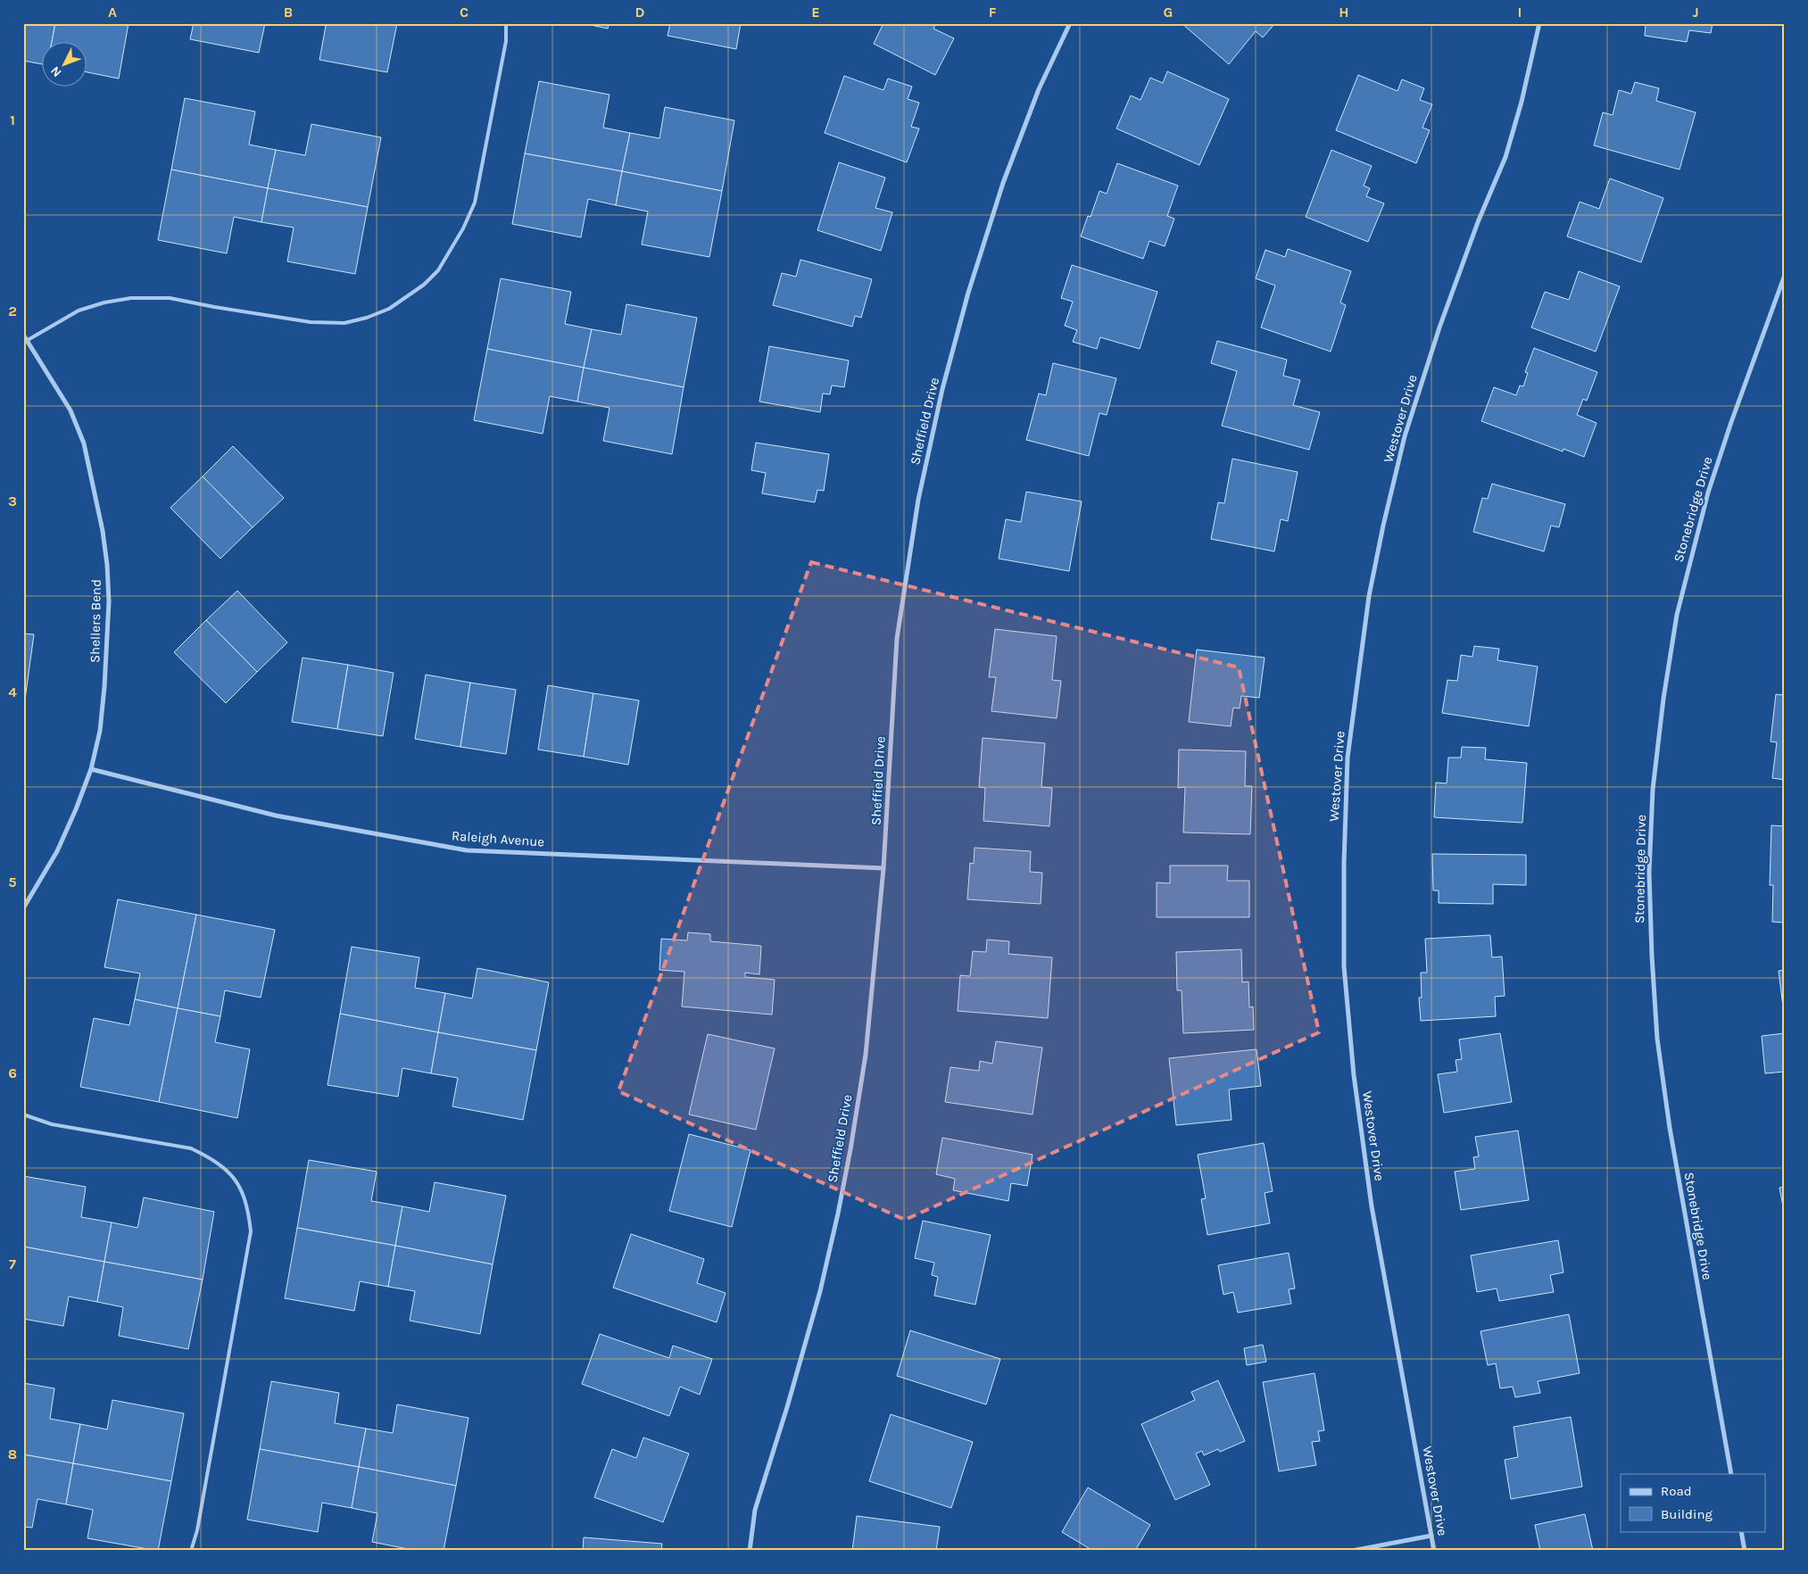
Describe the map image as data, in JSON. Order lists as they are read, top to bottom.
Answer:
{
  "streets": {
    "street": [
      "Westover Drive",
      "Sheffield Drive",
      "Stonebridge Drive",
      "Shellers Bend",
      "Raleigh Avenue"
    ]
  },
  "crossings": [
    ["Sheffield Drive", "Raleigh Avenue"],
    ["Shellers Bend", "Raleigh Avenue"]
  ],
  "legend": ["Road", "Building"],
  "north": "bottom left",
  "grid": {
    "columns": [
      "A",
      "B",
      "C",
      "D",
      "E",
      "F",
      "G",
      "H",
      "I",
      "J"
    ],
    "rows": [
      "1",
      "2",
      "3",
      "4",
      "5",
      "6",
      "7",
      "8"
    ]
  }
}
